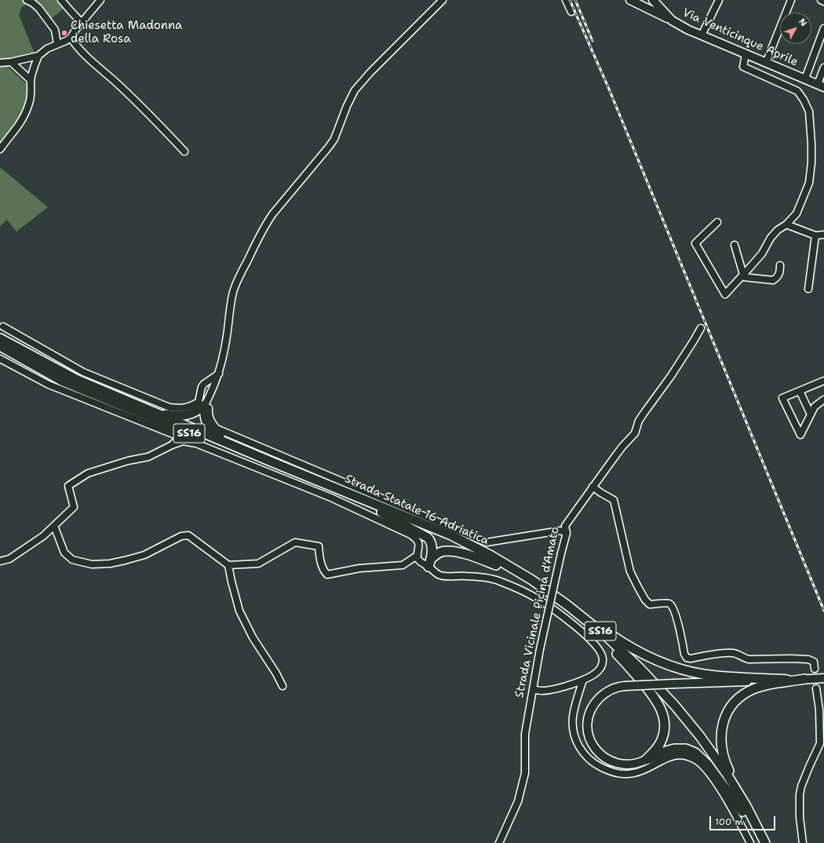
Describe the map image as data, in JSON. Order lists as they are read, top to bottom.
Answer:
{
  "streets": {
    "highway": ["SS16", "Strada Statale 16 Adriatica"],
    "main road": ["Via Venticinque Aprile"],
    "street": ["Strada Vicinale Picina d'Amato"]
  },
  "crossings": [
    ["SS16", "Strada Statale 16 Adriatica"]
  ],
  "places": ["Chiesetta Madonna della Rosa"],
  "scale_bar": "100 m",
  "north": "top right"
}
